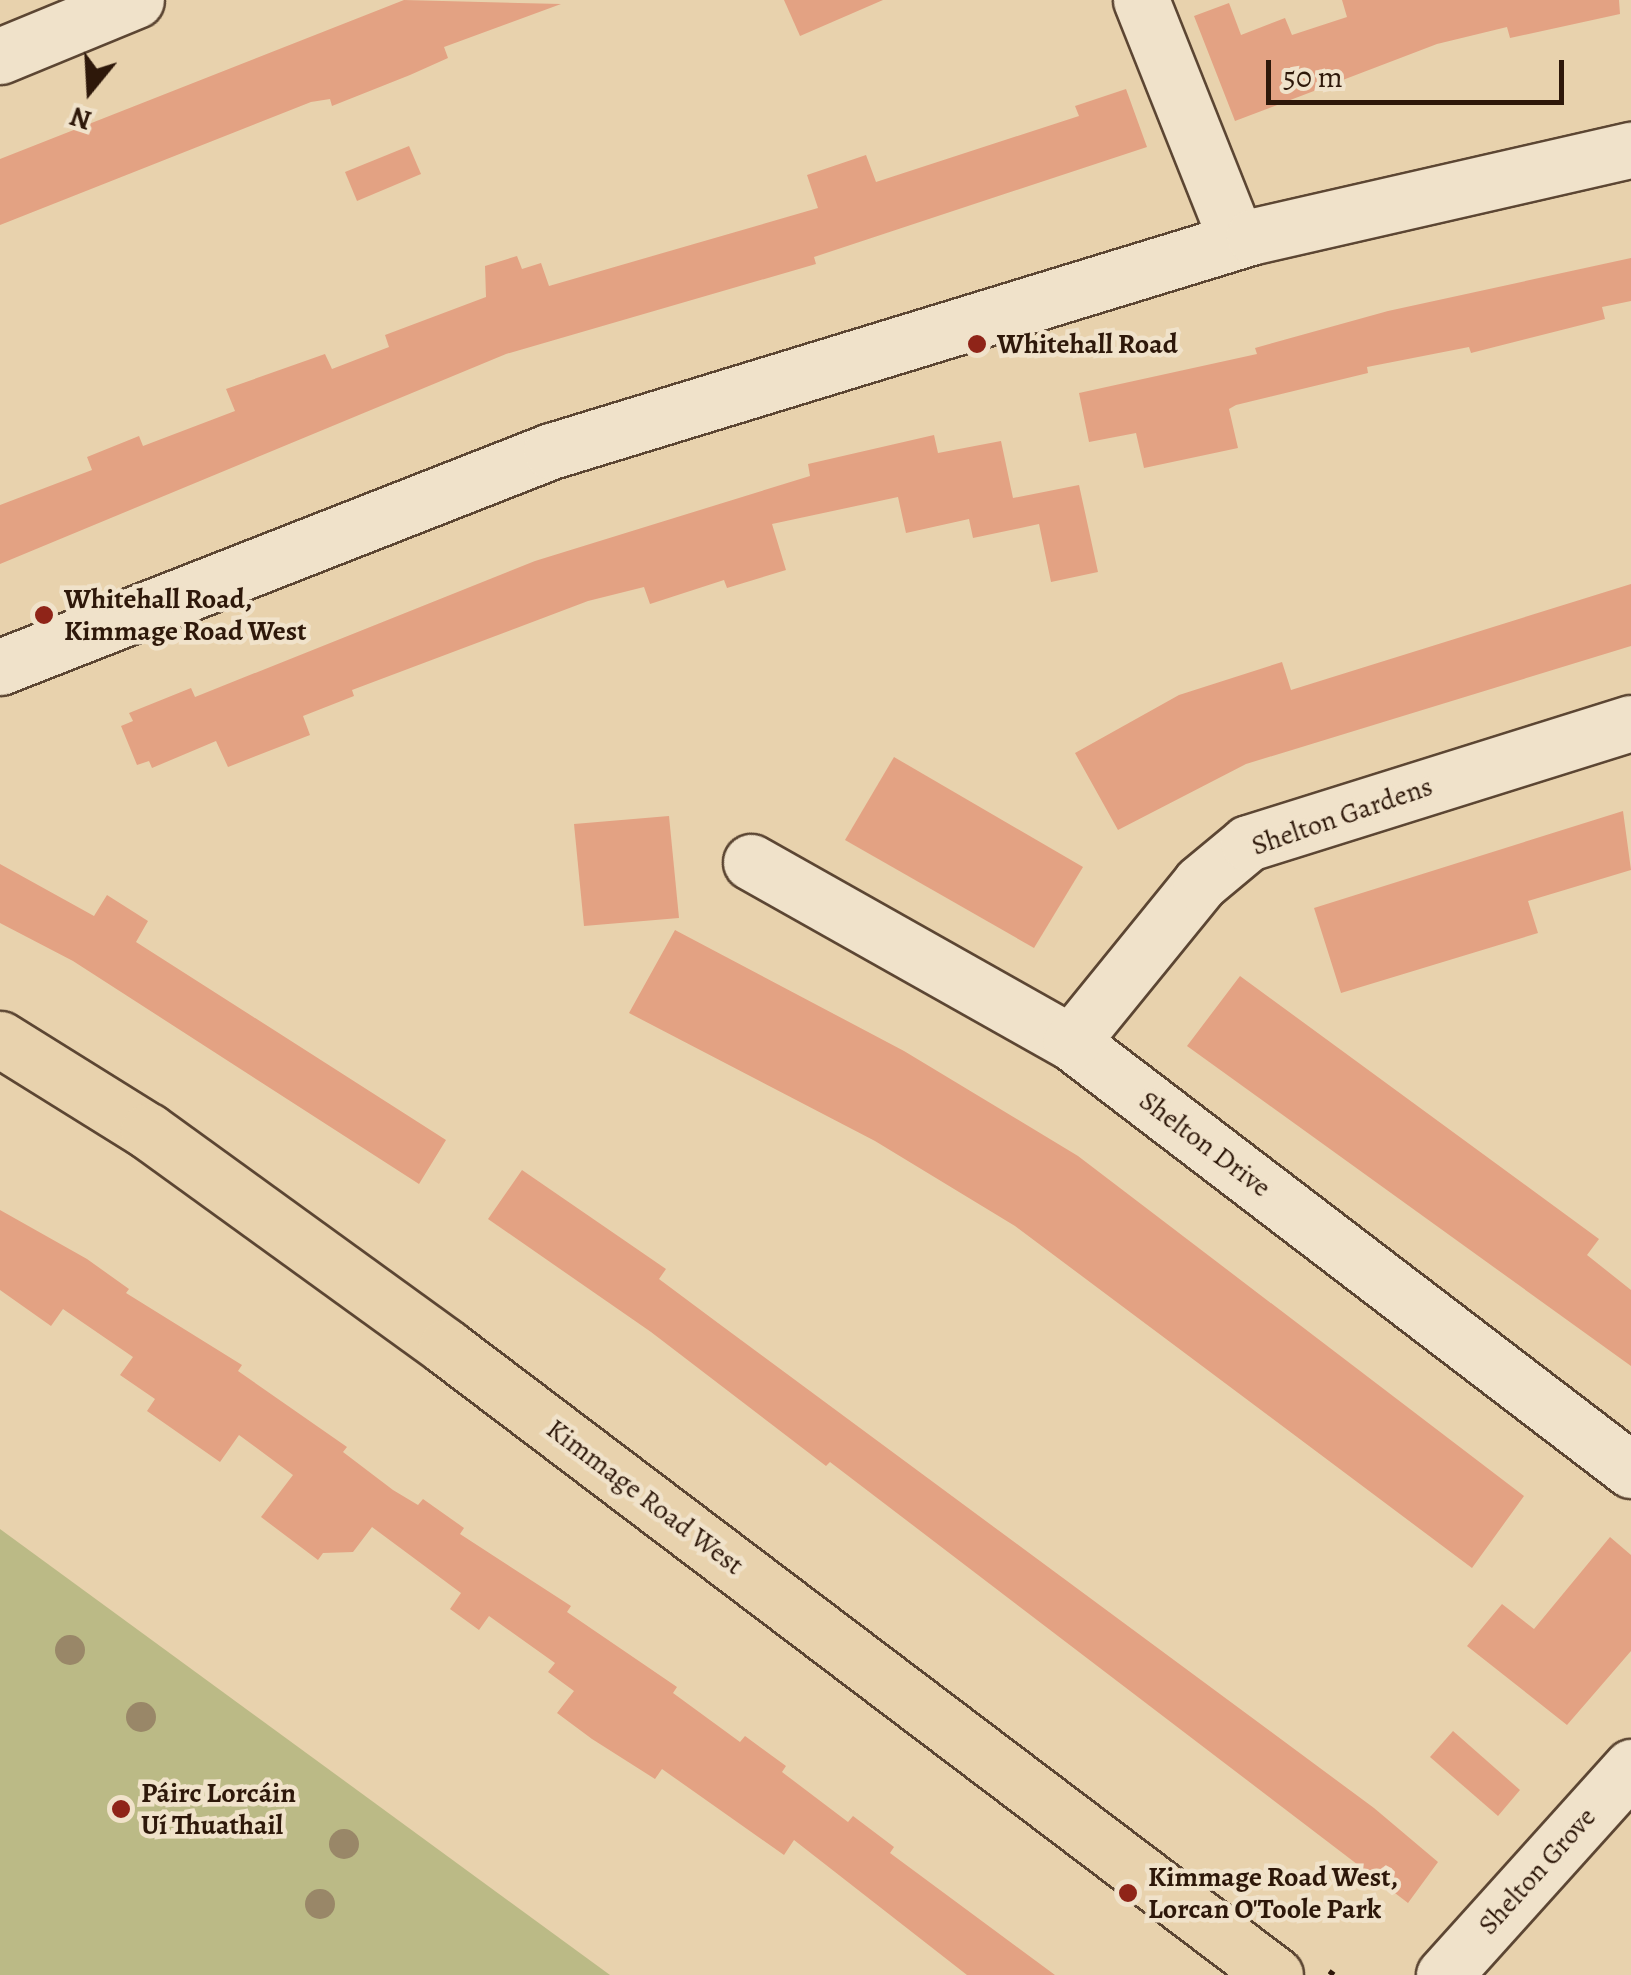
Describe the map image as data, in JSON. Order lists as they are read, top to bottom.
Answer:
{
  "streets": {
    "main road": ["Kimmage Road West"],
    "street": ["Shelton Gardens", "Shelton Drive", "Shelton Grove"]
  },
  "crossings": [
    ["Shelton Gardens", "Shelton Drive"]
  ],
  "places": [
    "Whitehall Road",
    "Whitehall Road, Kimmage Road West",
    "Páirc Lorcáin Uí Thuathail",
    "Kimmage Road West, Lorcan O'Toole Park"
  ],
  "scale_bar": "50 m",
  "north": "bottom"
}
